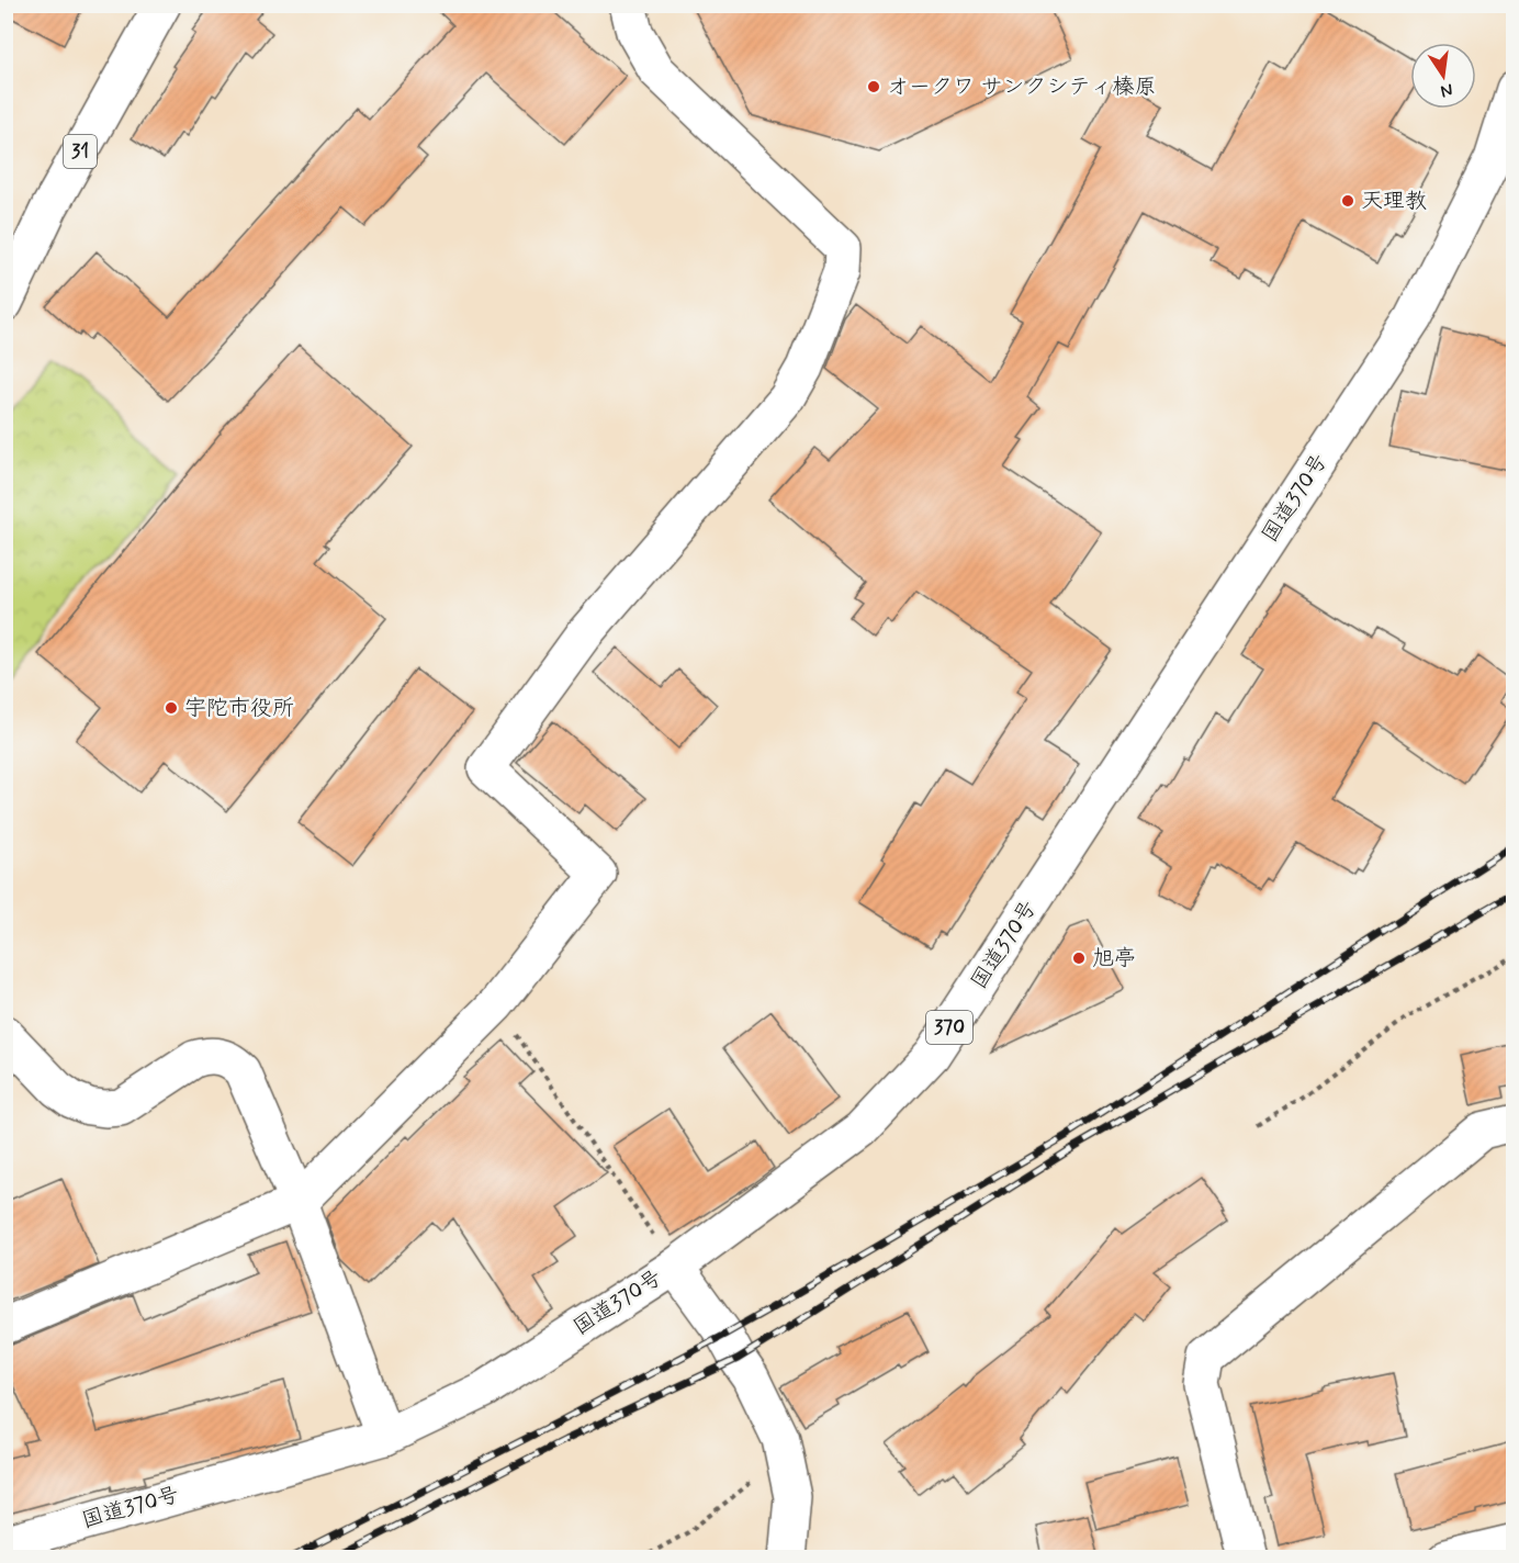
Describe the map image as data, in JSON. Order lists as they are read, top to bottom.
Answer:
{
  "streets": {
    "main road": ["31", "国道370号", "370"]
  },
  "places": [
    "オークワ サンクシティ榛原",
    "天理教",
    "宇陀市役所",
    "旭亭"
  ],
  "north": "bottom"
}
